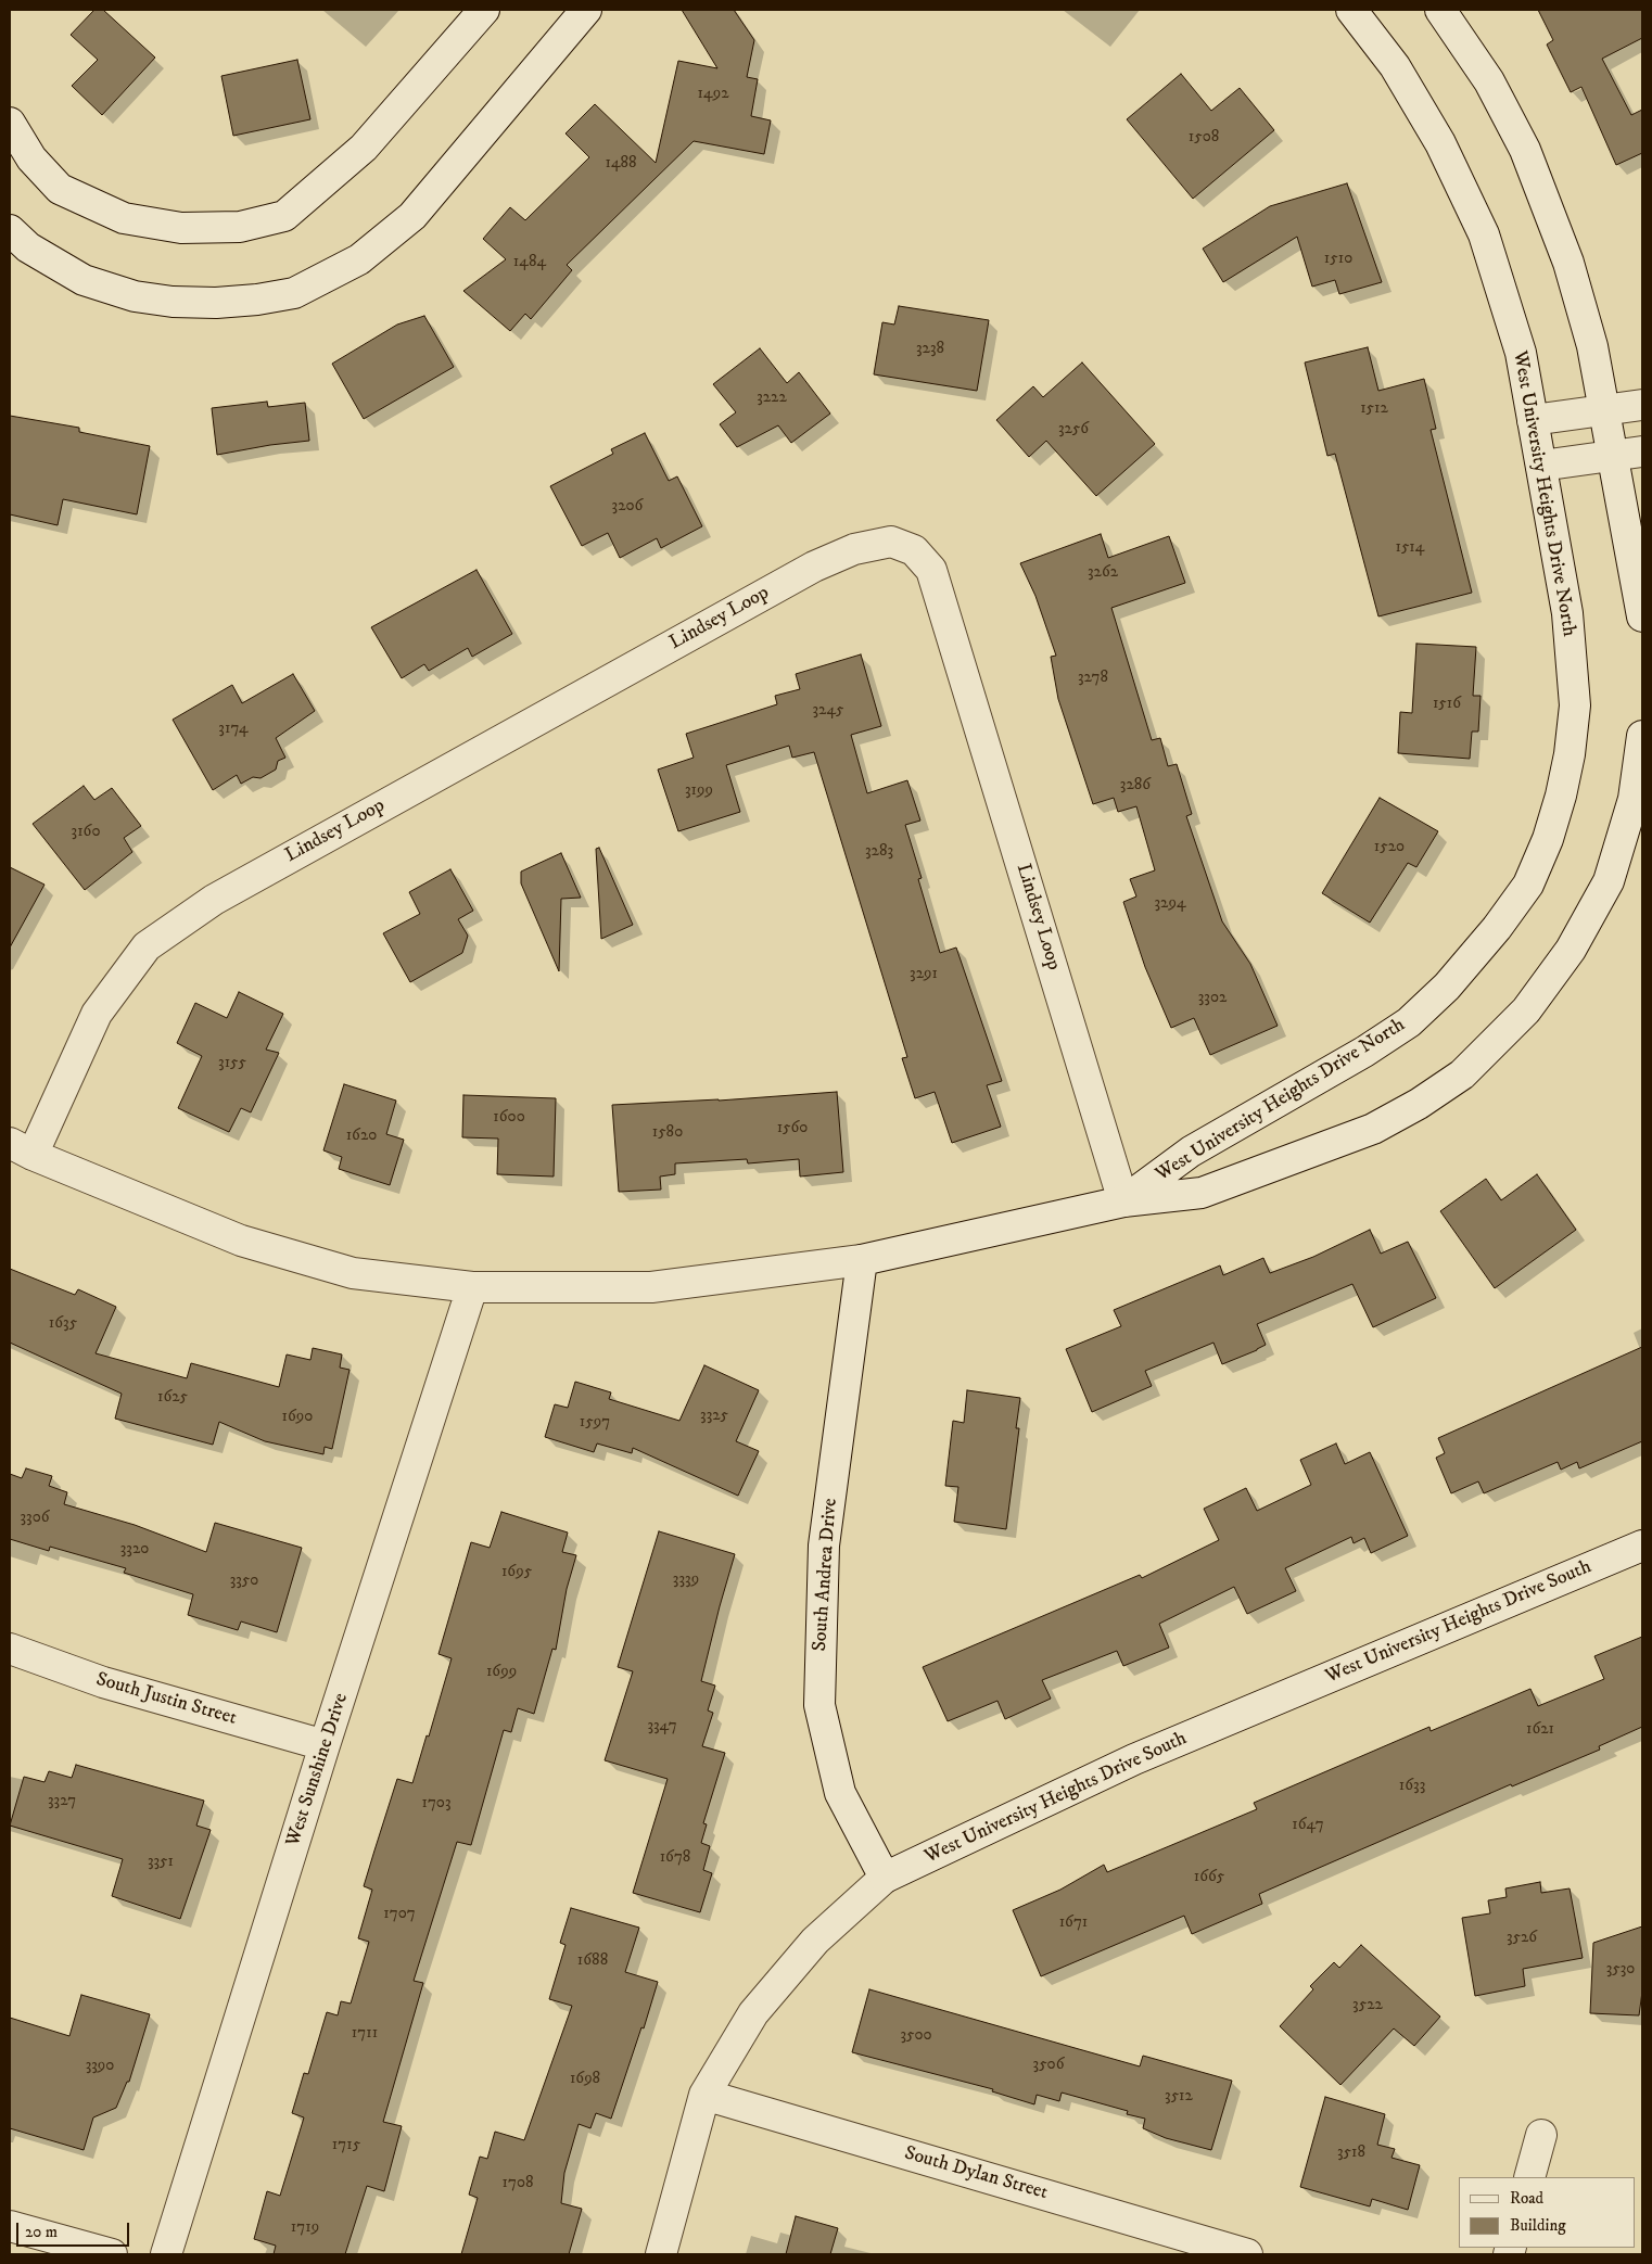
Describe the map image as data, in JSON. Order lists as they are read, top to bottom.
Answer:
{
  "streets": {
    "street": [
      "West University Heights Drive North",
      "Lindsey Loop",
      "South Andrea Drive",
      "West University Heights Drive South",
      "South Justin Street",
      "West Sunshine Drive",
      "South Dylan Street"
    ]
  },
  "crossings": [
    ["West University Heights Drive North", "Lindsey Loop"],
    ["West University Heights Drive North", "South Andrea Drive"],
    ["West University Heights Drive North", "West Sunshine Drive"],
    ["South Andrea Drive", "West University Heights Drive South"],
    ["West University Heights Drive South", "South Dylan Street"],
    ["South Justin Street", "West Sunshine Drive"]
  ],
  "house_numbers": [
    "1492",
    "1508",
    "1488",
    "1510",
    "1484",
    "3238",
    "3222",
    "1512",
    "3256",
    "3206",
    "1514",
    "3262",
    "3278",
    "1516",
    "3245",
    "3174",
    "3286",
    "3199",
    "3160",
    "1520",
    "3283",
    "3294",
    "3291",
    "3302",
    "3155",
    "1600",
    "1560",
    "1580",
    "1620",
    "1635",
    "1625",
    "3325",
    "1690",
    "1597",
    "3306",
    "3320",
    "1695",
    "3339",
    "3350",
    "1699",
    "3347",
    "1621",
    "1633",
    "3327",
    "1703",
    "1647",
    "1678",
    "3351",
    "1665",
    "1707",
    "1671",
    "3526",
    "1688",
    "3530",
    "3522",
    "1711",
    "3500",
    "3506",
    "3390",
    "1698",
    "3512",
    "1715",
    "3518",
    "1708",
    "1719"
  ],
  "legend": ["Road", "Building"],
  "scale_bar": "20 m"
}
